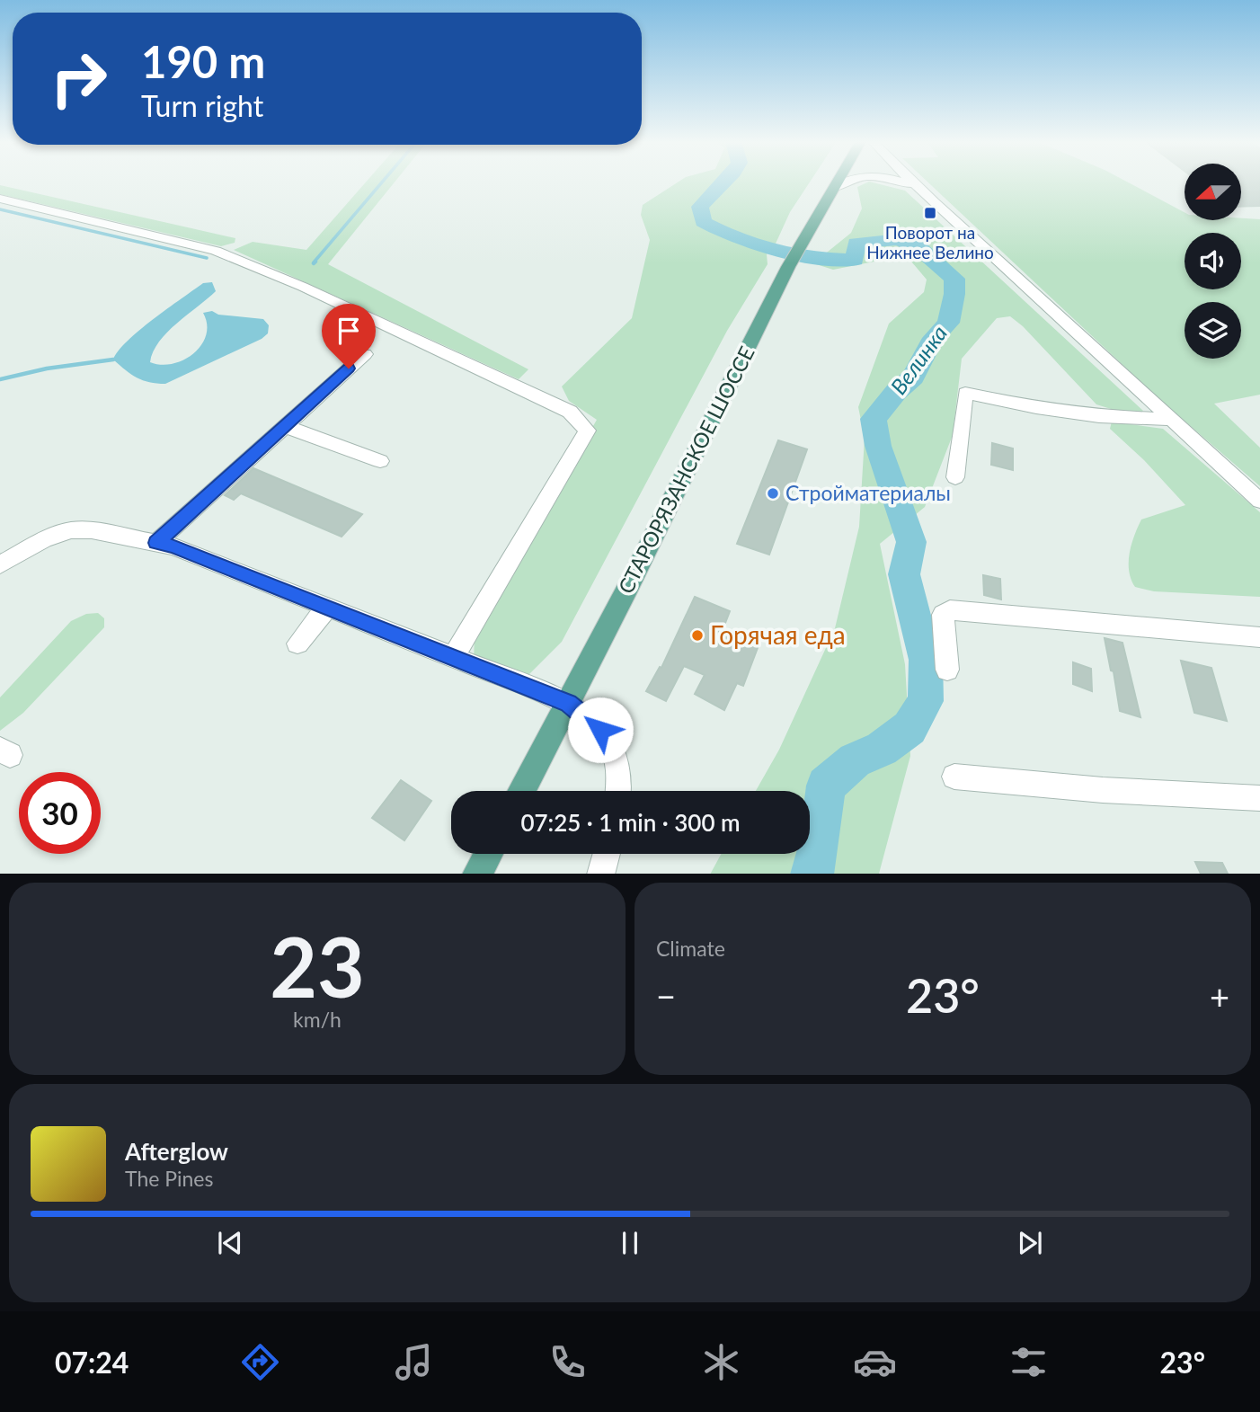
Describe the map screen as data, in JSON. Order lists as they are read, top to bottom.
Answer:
{
  "streets": {
    "main road": ["СТАРОРЯЗАНСКОЕ ШОССЕ"]
  },
  "water": ["Велинка"],
  "places": {
    "transit": ["Поворот на Нижнее Велино"],
    "other": ["Стройматериалы", "Горячая еда"]
  },
  "north": "left",
  "page": {
    "turn": ["190 m", "Turn right"],
    "limit": "30",
    "trip": "07:25 · 1 min · 300 m",
    "tile": [
      ["23", "km/h"],
      "Climate"
    ],
    "heat": ["−", "23°", "+"],
    "song": ["Afterglow", "The Pines"],
    "tabs": ["07:24", "23°"]
  }
}
